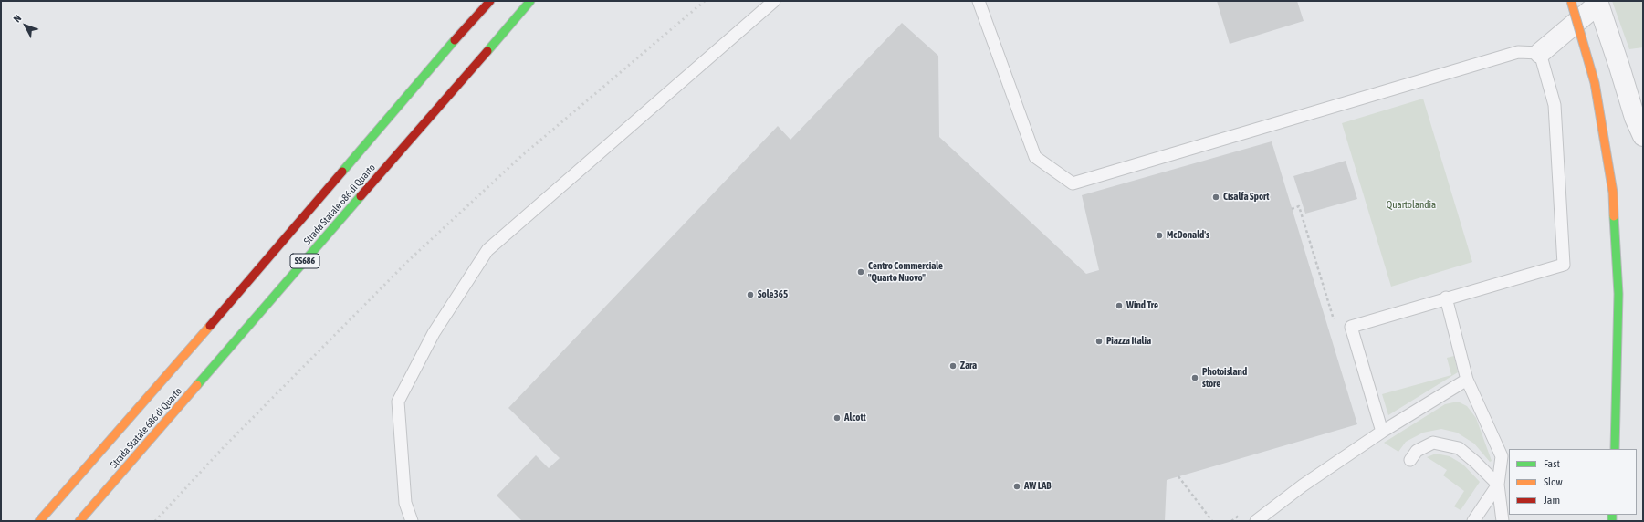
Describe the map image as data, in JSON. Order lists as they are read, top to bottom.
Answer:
{
  "streets": {
    "highway": ["Strada Statale 686 di Quarto", "SS686"]
  },
  "parks": ["Quartolandia"],
  "places": [
    "Cisalfa Sport",
    "McDonald's",
    "Centro Commerciale \"Quarto Nuovo\"",
    "Sole365",
    "Wind Tre",
    "Piazza Italia",
    "Zara",
    "Photoisland store",
    "Alcott",
    "AW LAB"
  ],
  "legend": ["Fast", "Slow", "Jam"],
  "north": "top left"
}
